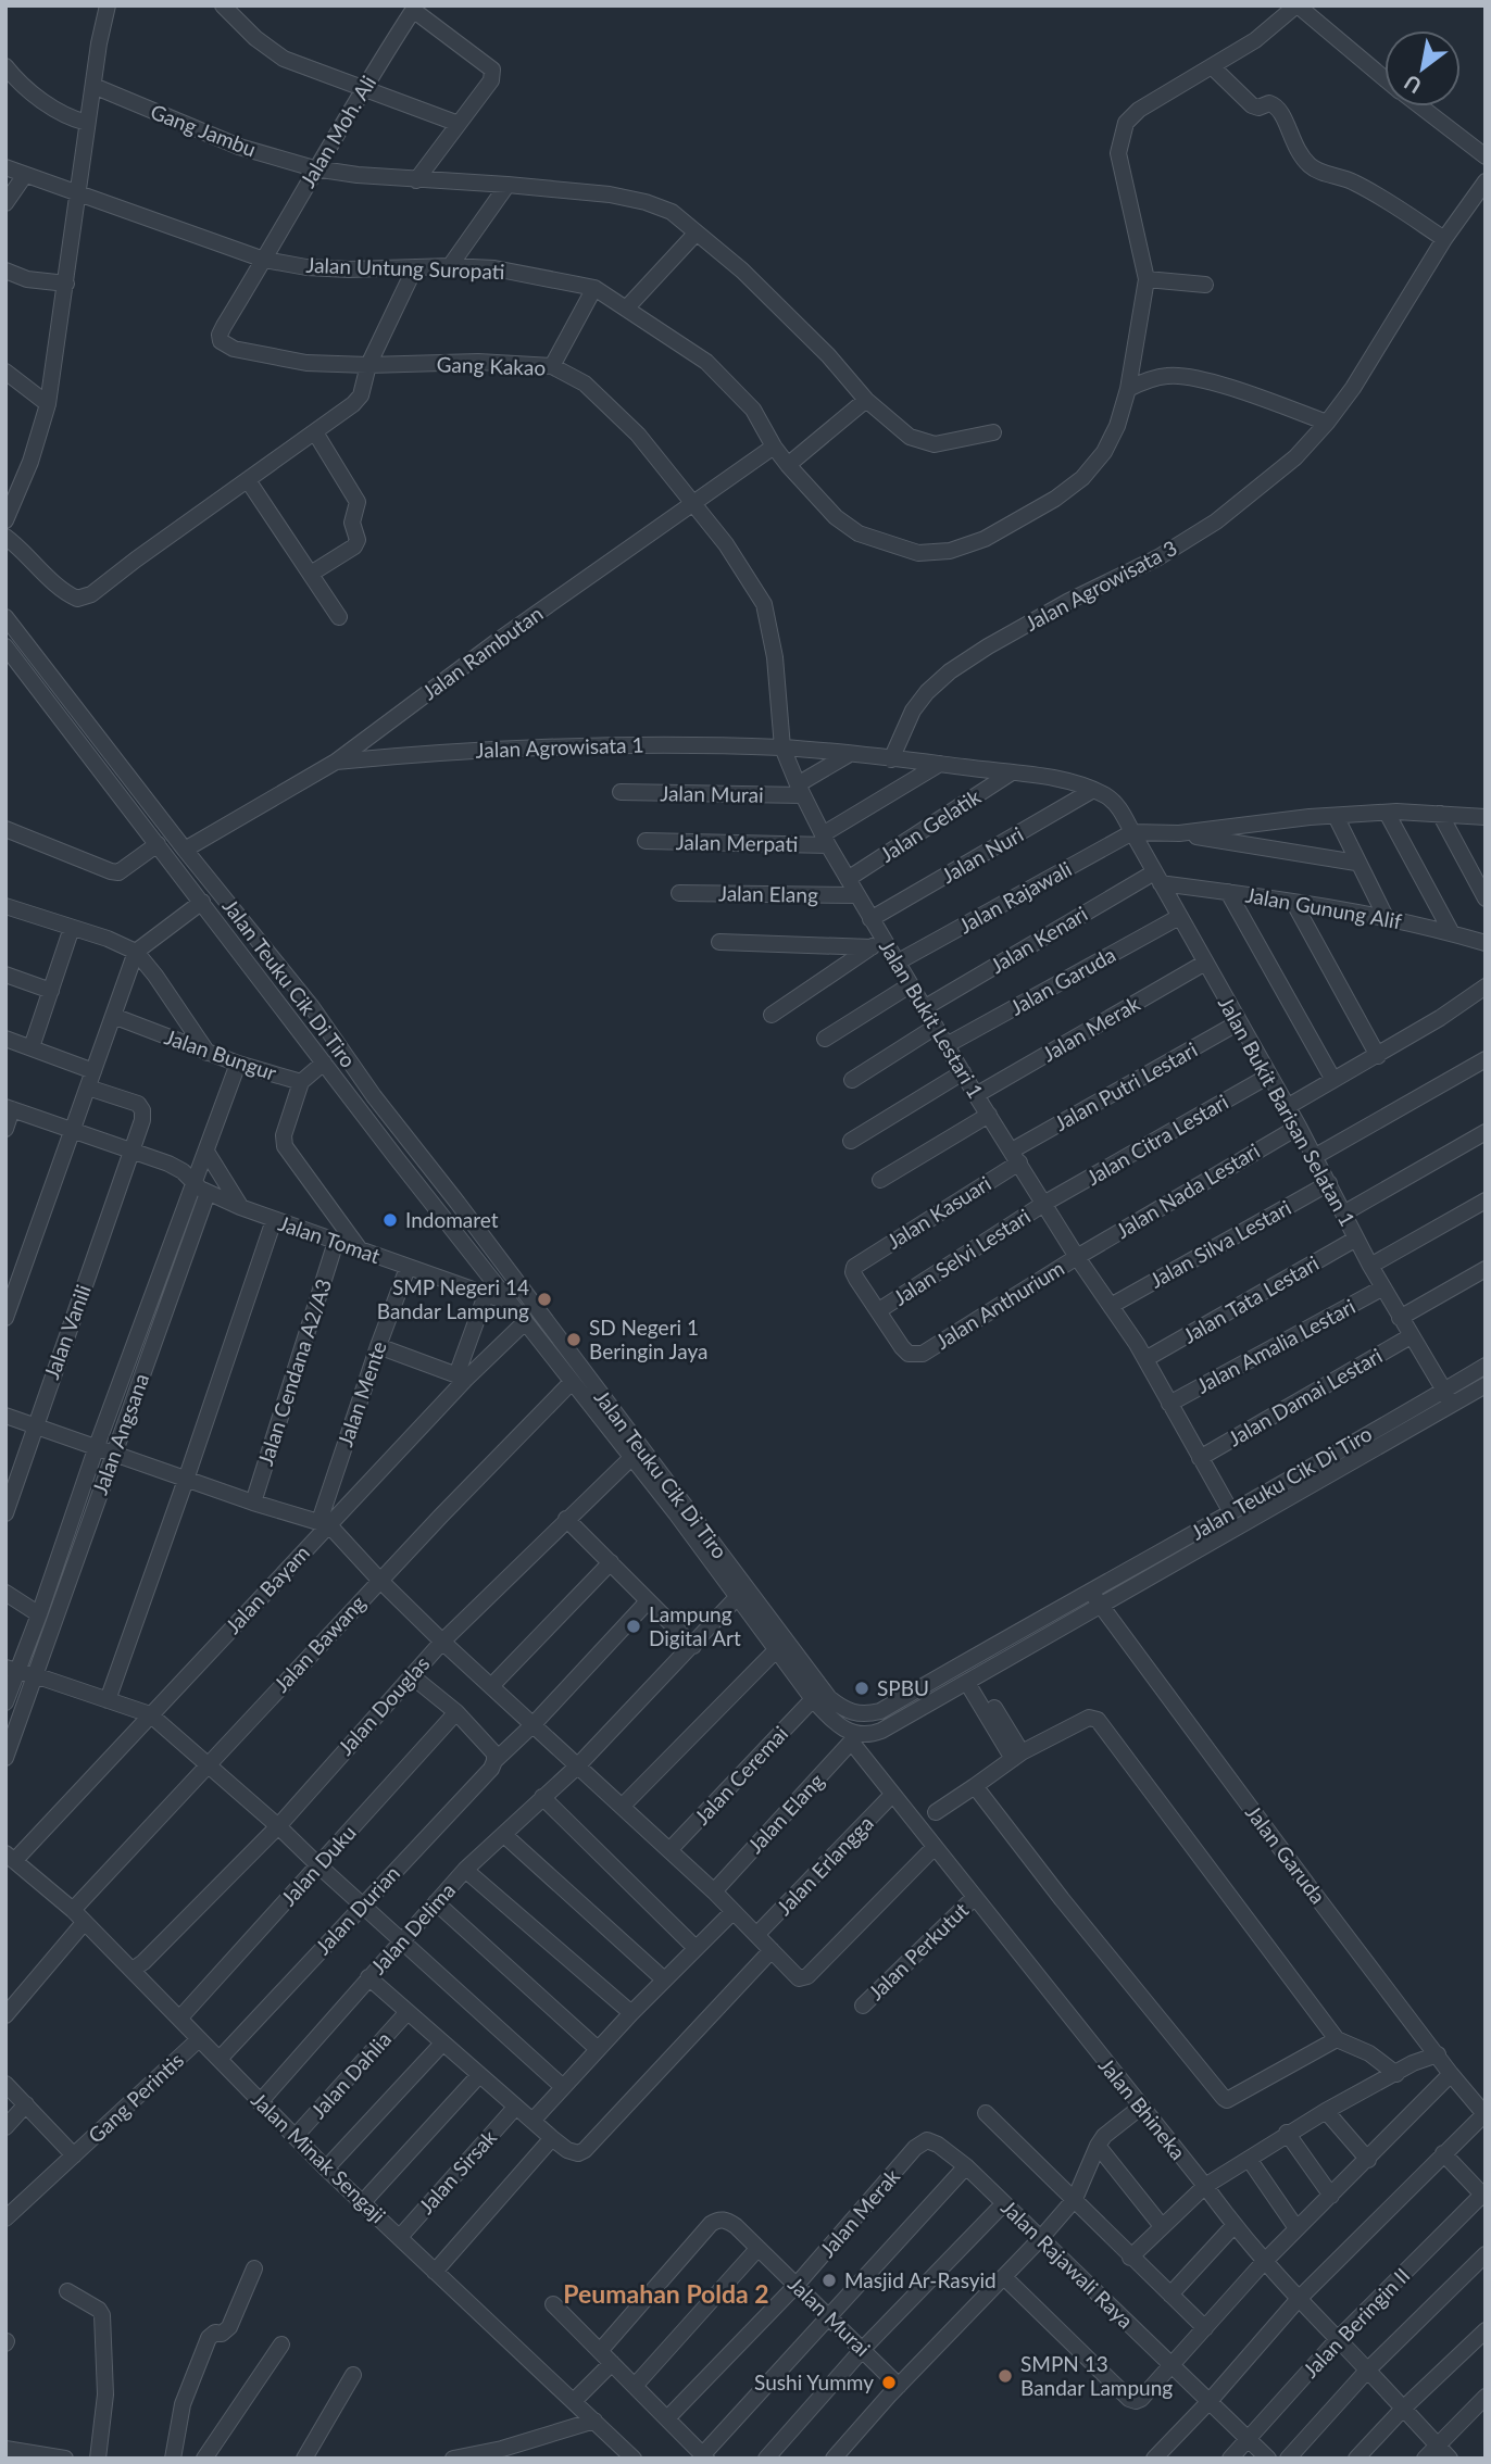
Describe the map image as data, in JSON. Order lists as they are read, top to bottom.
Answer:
{
  "streets": {
    "street": [
      "Gang Jambu",
      "Jalan Moh. Ali",
      "Jalan Untung Suropati",
      "Gang Kakao",
      "Jalan Agrowisata 3",
      "Jalan Rambutan",
      "Jalan Agrowisata 1",
      "Jalan Murai",
      "Jalan Gelatik",
      "Jalan Merpati",
      "Jalan Nuri",
      "Jalan Elang",
      "Jalan Rajawali",
      "Jalan Gunung Alif",
      "Jalan Kenari",
      "Jalan Garuda",
      "Jalan Teuku Cik Di Tiro",
      "Jalan Bukit Lestari 1",
      "Jalan Merak",
      "Jalan Bungur",
      "Jalan Putri Lestari",
      "Jalan Bukit Barisan Selatan 1",
      "Jalan Citra Lestari",
      "Jalan Nada Lestari",
      "Jalan Kasuari",
      "Jalan Tomat",
      "Jalan Silva Lestari",
      "Jalan Selvi Lestari",
      "Jalan Tata Lestari",
      "Jalan Anthurium",
      "Jalan Vanili",
      "Jalan Amalia Lestari",
      "Jalan Cendana A2/A3",
      "Jalan Mente",
      "Jalan Damai Lestari",
      "Jalan Angsana",
      "Jalan Bayam",
      "Jalan Bawang",
      "Jalan Douglas",
      "Jalan Ceremai",
      "Jalan Duku",
      "Jalan Erlangga",
      "Jalan Durian",
      "Jalan Delima",
      "Jalan Perkutut",
      "Jalan Dahlia",
      "Gang Perintis",
      "Jalan Bhineka",
      "Jalan Minak Sengaji",
      "Jalan Sirsak",
      "Jalan Rajawali Raya",
      "Jalan Beringin II"
    ]
  },
  "crossings": [
    ["Gang Jambu", "Jalan Moh. Ali"],
    ["Jalan Moh. Ali", "Jalan Untung Suropati"],
    ["Jalan Moh. Ali", "Gang Kakao"],
    ["Jalan Untung Suropati", "Jalan Rambutan"],
    ["Gang Kakao", "Jalan Rambutan"],
    ["Gang Kakao", "Jalan Bukit Lestari 1"],
    ["Jalan Agrowisata 3", "Jalan Agrowisata 1"],
    ["Jalan Rambutan", "Jalan Agrowisata 1"],
    ["Jalan Rambutan", "Jalan Teuku Cik Di Tiro"],
    ["Jalan Rambutan", "Jalan Bukit Lestari 1"],
    ["Jalan Agrowisata 1", "Jalan Gelatik"],
    ["Jalan Agrowisata 1", "Jalan Nuri"],
    ["Jalan Agrowisata 1", "Jalan Bukit Lestari 1"],
    ["Jalan Agrowisata 1", "Jalan Bukit Barisan Selatan 1"],
    ["Jalan Murai", "Jalan Bukit Lestari 1"],
    ["Jalan Murai", "Jalan Merak"],
    ["Jalan Gelatik", "Jalan Bukit Lestari 1"],
    ["Jalan Merpati", "Jalan Bukit Lestari 1"],
    ["Jalan Nuri", "Jalan Bukit Lestari 1"],
    ["Jalan Nuri", "Jalan Bukit Barisan Selatan 1"],
    ["Jalan Elang", "Jalan Teuku Cik Di Tiro"],
    ["Jalan Elang", "Jalan Bukit Lestari 1"],
    ["Jalan Elang", "Jalan Bhineka"],
    ["Jalan Rajawali", "Jalan Bukit Lestari 1"],
    ["Jalan Rajawali", "Jalan Bukit Barisan Selatan 1"],
    ["Jalan Gunung Alif", "Jalan Kenari"],
    ["Jalan Gunung Alif", "Jalan Bukit Barisan Selatan 1"],
    ["Jalan Kenari", "Jalan Bukit Lestari 1"],
    ["Jalan Kenari", "Jalan Bukit Barisan Selatan 1"],
    ["Jalan Garuda", "Jalan Teuku Cik Di Tiro"],
    ["Jalan Garuda", "Jalan Bukit Lestari 1"],
    ["Jalan Garuda", "Jalan Bukit Barisan Selatan 1"],
    ["Jalan Teuku Cik Di Tiro", "Jalan Bukit Lestari 1"],
    ["Jalan Teuku Cik Di Tiro", "Jalan Bungur"],
    ["Jalan Teuku Cik Di Tiro", "Jalan Bukit Barisan Selatan 1"],
    ["Jalan Teuku Cik Di Tiro", "Jalan Tomat"],
    ["Jalan Teuku Cik Di Tiro", "Jalan Bayam"],
    ["Jalan Teuku Cik Di Tiro", "Jalan Bawang"],
    ["Jalan Teuku Cik Di Tiro", "Jalan Douglas"],
    ["Jalan Teuku Cik Di Tiro", "Jalan Ceremai"],
    ["Jalan Teuku Cik Di Tiro", "Jalan Delima"],
    ["Jalan Teuku Cik Di Tiro", "Jalan Bhineka"],
    ["Jalan Bukit Lestari 1", "Jalan Merak"],
    ["Jalan Bukit Lestari 1", "Jalan Putri Lestari"],
    ["Jalan Bukit Lestari 1", "Jalan Citra Lestari"],
    ["Jalan Bukit Lestari 1", "Jalan Nada Lestari"],
    ["Jalan Bukit Lestari 1", "Jalan Kasuari"],
    ["Jalan Bukit Lestari 1", "Jalan Silva Lestari"],
    ["Jalan Bukit Lestari 1", "Jalan Selvi Lestari"],
    ["Jalan Bukit Lestari 1", "Jalan Tata Lestari"],
    ["Jalan Bukit Lestari 1", "Jalan Anthurium"],
    ["Jalan Bukit Lestari 1", "Jalan Amalia Lestari"],
    ["Jalan Bukit Lestari 1", "Jalan Damai Lestari"],
    ["Jalan Merak", "Jalan Bukit Barisan Selatan 1"],
    ["Jalan Merak", "Jalan Rajawali Raya"],
    ["Jalan Putri Lestari", "Jalan Bukit Barisan Selatan 1"],
    ["Jalan Putri Lestari", "Jalan Kasuari"],
    ["Jalan Bukit Barisan Selatan 1", "Jalan Citra Lestari"],
    ["Jalan Bukit Barisan Selatan 1", "Jalan Nada Lestari"],
    ["Jalan Bukit Barisan Selatan 1", "Jalan Silva Lestari"],
    ["Jalan Bukit Barisan Selatan 1", "Jalan Tata Lestari"],
    ["Jalan Bukit Barisan Selatan 1", "Jalan Amalia Lestari"],
    ["Jalan Bukit Barisan Selatan 1", "Jalan Damai Lestari"],
    ["Jalan Citra Lestari", "Jalan Selvi Lestari"],
    ["Jalan Nada Lestari", "Jalan Anthurium"],
    ["Jalan Kasuari", "Jalan Selvi Lestari"],
    ["Jalan Kasuari", "Jalan Anthurium"],
    ["Jalan Tomat", "Jalan Vanili"],
    ["Jalan Tomat", "Jalan Cendana A2/A3"],
    ["Jalan Tomat", "Jalan Mente"],
    ["Jalan Tomat", "Jalan Angsana"],
    ["Jalan Selvi Lestari", "Jalan Anthurium"],
    ["Jalan Vanili", "Jalan Angsana"],
    ["Jalan Cendana A2/A3", "Jalan Angsana"],
    ["Jalan Mente", "Jalan Angsana"],
    ["Jalan Mente", "Jalan Bayam"],
    ["Jalan Angsana", "Jalan Bayam"],
    ["Jalan Bayam", "Jalan Minak Sengaji"],
    ["Jalan Bawang", "Jalan Minak Sengaji"],
    ["Jalan Douglas", "Jalan Minak Sengaji"],
    ["Jalan Duku", "Jalan Minak Sengaji"],
    ["Jalan Erlangga", "Jalan Bhineka"],
    ["Jalan Durian", "Jalan Minak Sengaji"],
    ["Jalan Delima", "Jalan Minak Sengaji"],
    ["Jalan Perkutut", "Jalan Bhineka"],
    ["Jalan Dahlia", "Jalan Minak Sengaji"],
    ["Gang Perintis", "Jalan Minak Sengaji"],
    ["Jalan Bhineka", "Jalan Beringin II"],
    ["Jalan Minak Sengaji", "Jalan Sirsak"],
    ["Jalan Rajawali Raya", "Jalan Beringin II"]
  ],
  "districts": ["Peumahan Polda 2"],
  "places": [
    "Indomaret",
    "SMP Negeri 14 Bandar Lampung",
    "SD Negeri 1 Beringin Jaya",
    "Lampung Digital Art",
    "SPBU",
    "Masjid Ar-Rasyid",
    "SMPN 13 Bandar Lampung",
    "Sushi Yummy"
  ],
  "north": "bottom left"
}
